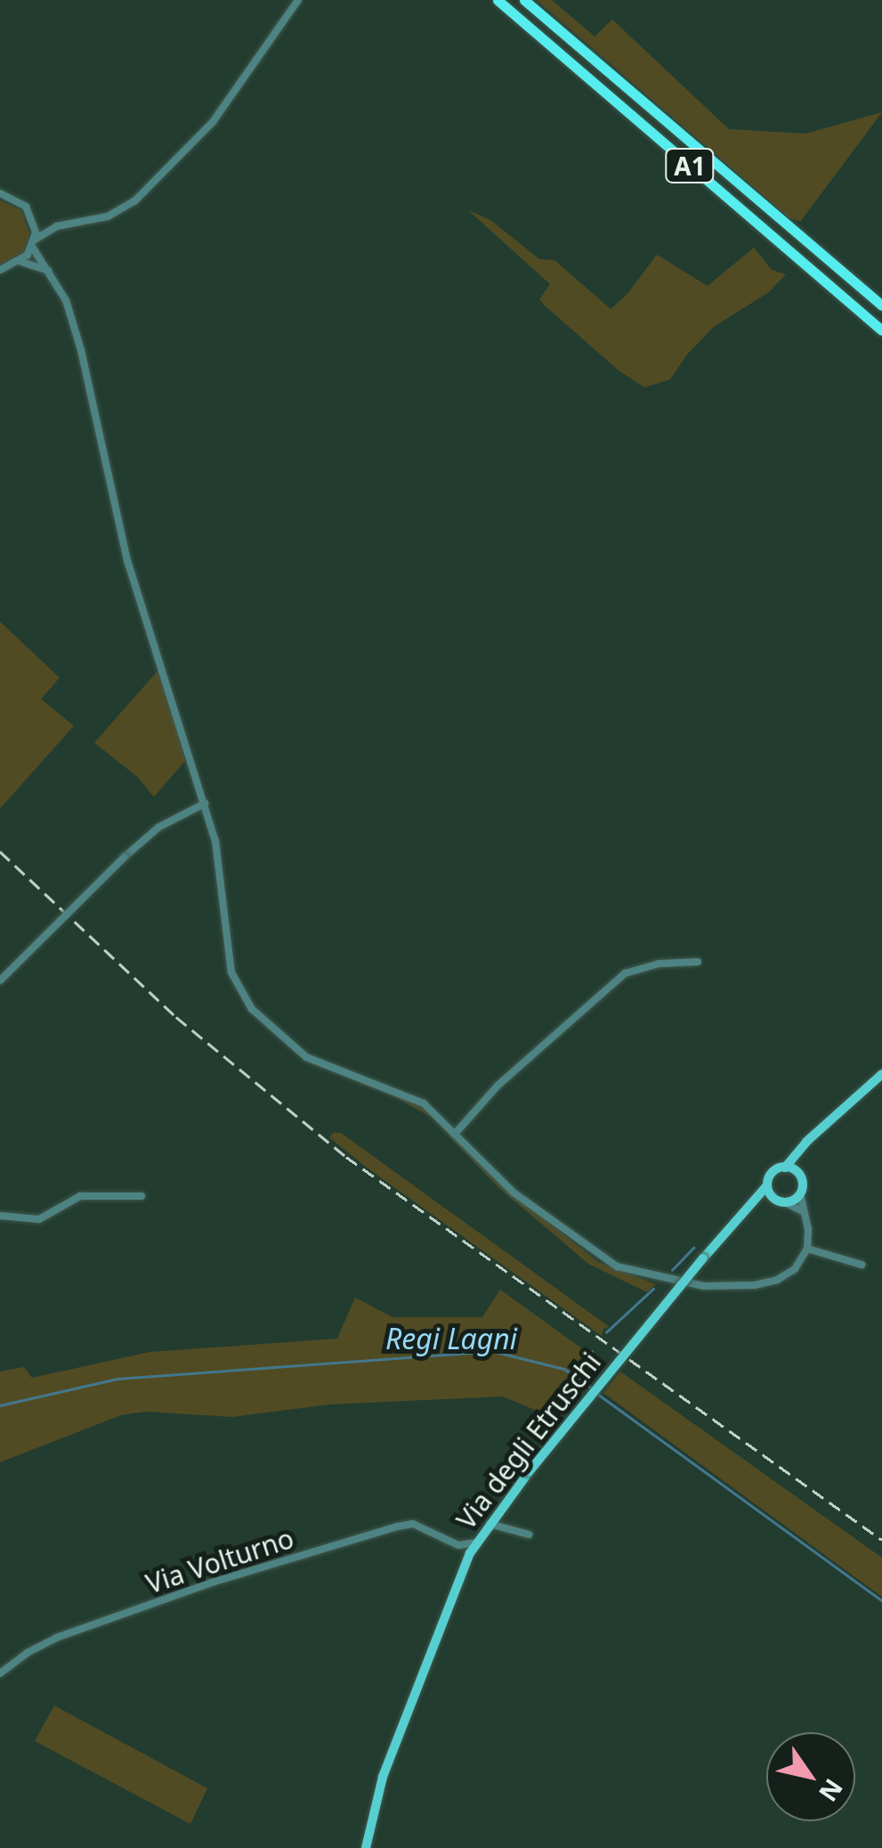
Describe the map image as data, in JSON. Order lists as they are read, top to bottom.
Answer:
{
  "streets": {
    "highway": ["A1"],
    "main road": ["Via degli Etruschi"],
    "street": ["Via Volturno"]
  },
  "crossings": [
    ["Via degli Etruschi", "Via Volturno"]
  ],
  "water": ["Regi Lagni"],
  "north": "bottom right"
}
